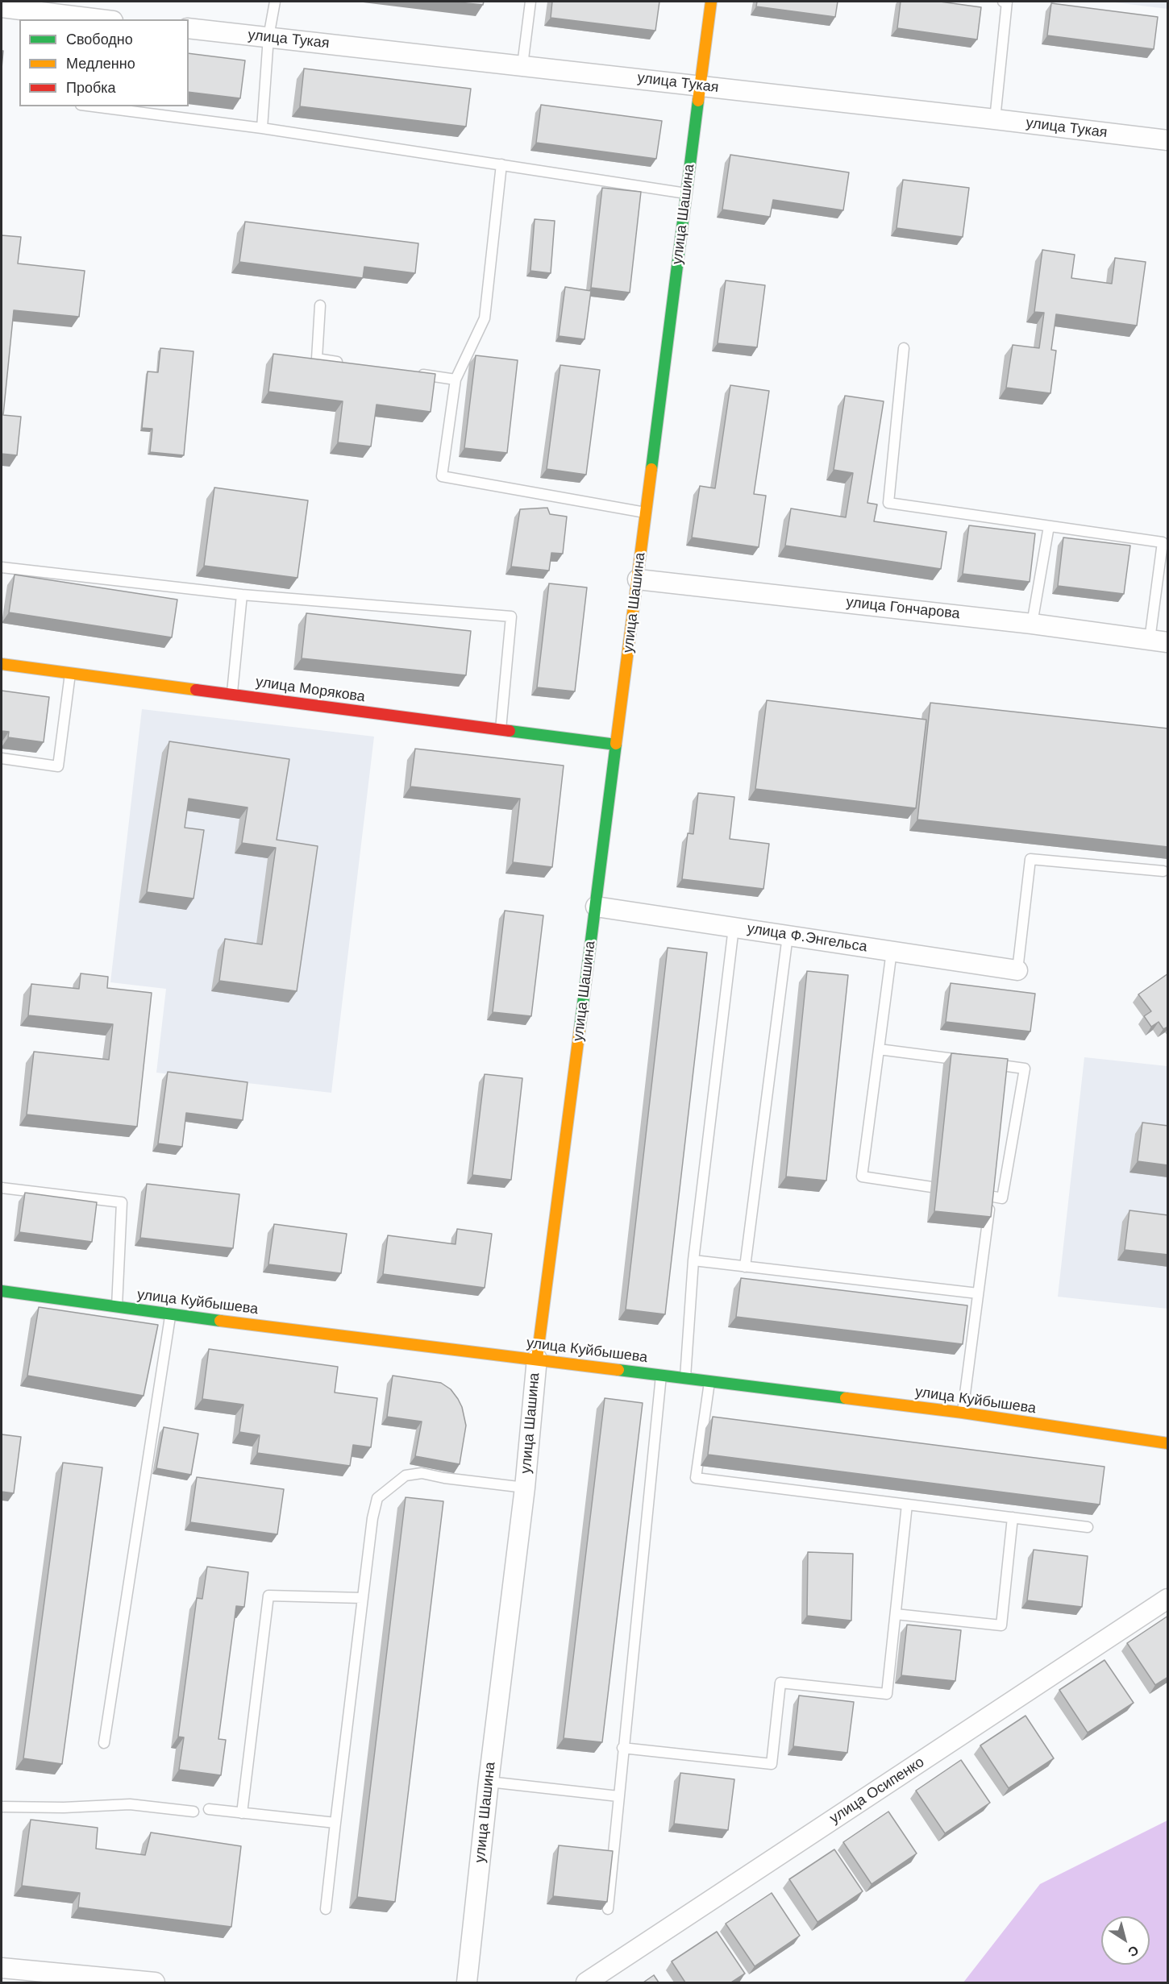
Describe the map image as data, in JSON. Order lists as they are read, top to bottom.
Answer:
{
  "streets": {
    "main road": ["улица Шашина", "улица Морякова", "улица Куйбышева"],
    "street": [
      "улица Тукая",
      "улица Гончарова",
      "улица Ф.Энгельса",
      "улица Осипенко"
    ]
  },
  "crossings": [
    ["улица Тукая", "улица Шашина"],
    ["улица Шашина", "улица Гончарова"],
    ["улица Шашина", "улица Морякова"],
    ["улица Шашина", "улица Ф.Энгельса"],
    ["улица Шашина", "улица Куйбышева"]
  ],
  "legend": ["Свободно", "Медленно", "Пробка"],
  "north": "bottom right"
}
